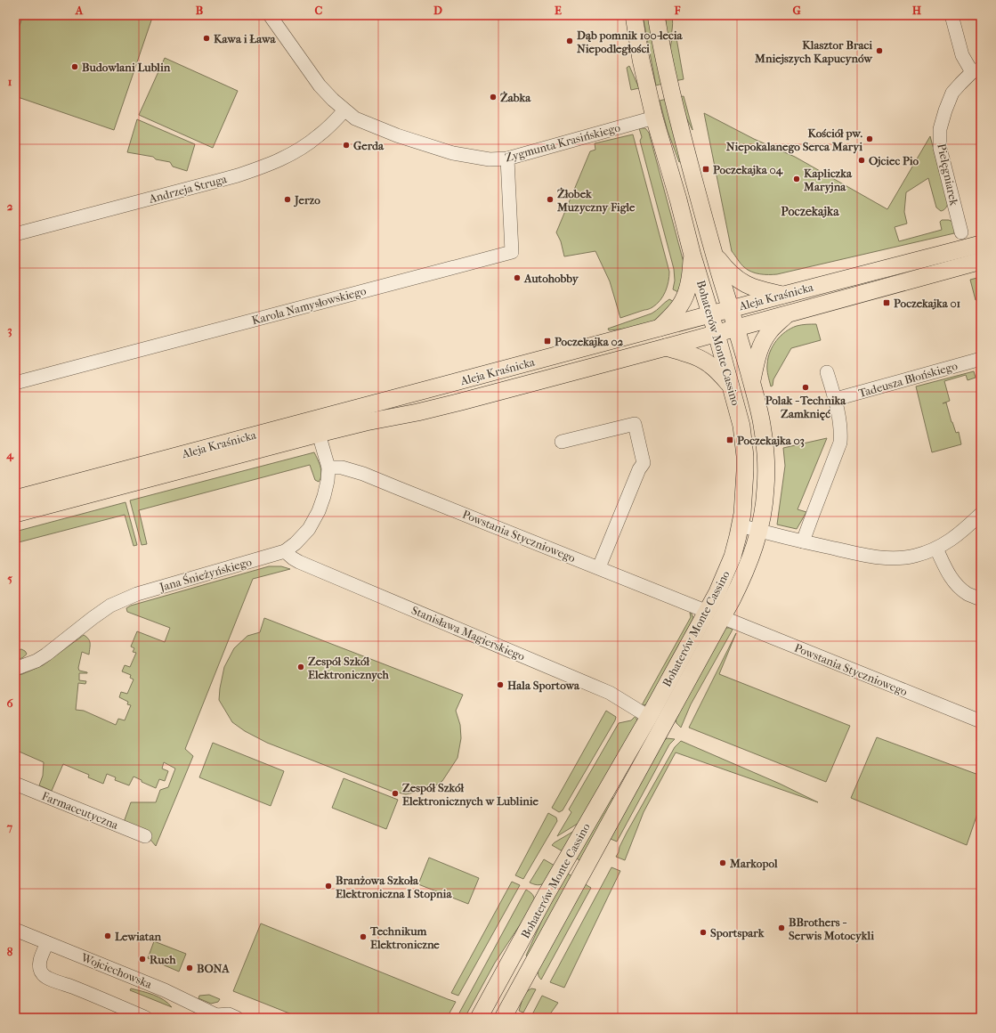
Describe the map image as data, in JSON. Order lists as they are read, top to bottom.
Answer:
{
  "streets": {
    "main road": ["Aleja Kraśnicka", "Bohaterów Monte Cassino"],
    "street": [
      "Zygmunta Krasińskiego",
      "Pielęgniarek",
      "Andrzeja Struga",
      "Karola Namysłowskiego",
      "Tadeusza Błońskiego",
      "Powstania Styczniowego",
      "Jana Śnieżyńskiego",
      "Stanisława Magierskiego",
      "Farmaceutyczna",
      "Wojciechowska"
    ]
  },
  "crossings": [
    ["Zygmunta Krasińskiego", "Andrzeja Struga"],
    ["Zygmunta Krasińskiego", "Karola Namysłowskiego"],
    ["Zygmunta Krasińskiego", "Bohaterów Monte Cassino"],
    ["Pielęgniarek", "Aleja Kraśnicka"],
    ["Aleja Kraśnicka", "Bohaterów Monte Cassino"],
    ["Aleja Kraśnicka", "Jana Śnieżyńskiego"],
    ["Bohaterów Monte Cassino", "Powstania Styczniowego"],
    ["Bohaterów Monte Cassino", "Stanisława Magierskiego"],
    ["Powstania Styczniowego", "Jana Śnieżyńskiego"],
    ["Jana Śnieżyńskiego", "Stanisława Magierskiego"]
  ],
  "districts": ["Poczekajka"],
  "places": {
    "other": [
      "Kawa i Ława",
      "Dąb pomnik 100-lecia Niepodległości",
      "Klasztor Braci Mniejszych Kapucynów",
      "Budowlani Lublin",
      "Żabka",
      "Kościół pw. Niepokalanego Serca Maryi",
      "Gerda",
      "Ojciec Pio",
      "Kapliczka Maryjna",
      "Jerzo",
      "Żłobek Muzyczny Figle",
      "Autohobby",
      "Polak - Technika Zamknięć",
      "Zespół Szkół Elektronicznych",
      "Hala Sportowa",
      "Zespół Szkół Elektronicznych w Lublinie",
      "Markopol",
      "Branżowa Szkoła Elektroniczna I Stopnia",
      "BBrothers - Serwis Motocykli",
      "Sportspark",
      "Lewiatan",
      "Technikum Elektroniczne",
      "Ruch",
      "BONA"
    ],
    "transit": [
      "Poczekajka 04",
      "Poczekajka 01",
      "Poczekajka 02",
      "Poczekajka 03"
    ]
  },
  "grid": {
    "columns": [
      "A",
      "B",
      "C",
      "D",
      "E",
      "F",
      "G",
      "H"
    ],
    "rows": [
      "1",
      "2",
      "3",
      "4",
      "5",
      "6",
      "7",
      "8"
    ]
  }
}
